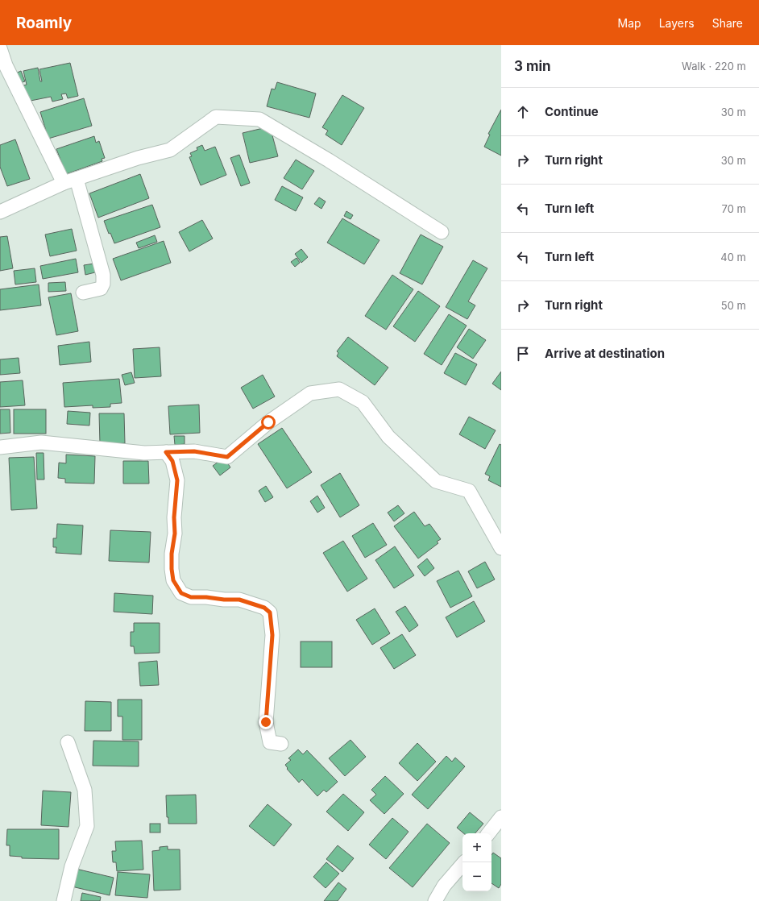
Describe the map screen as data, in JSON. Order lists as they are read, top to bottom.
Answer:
{
  "page": {
    "header": "Roamly",
    "nav": ["Map", "Layers", "Share"],
    "heading": ["3 min", "Walk · 220 m"],
    "list": [
      ["Continue", "30 m"],
      ["Turn right", "30 m"],
      ["Turn left", "70 m"],
      ["Turn left", "40 m"],
      ["Turn right", "50 m"],
      "Arrive at destination"
    ],
    "map_buttons": ["+", "−"]
  }
}
